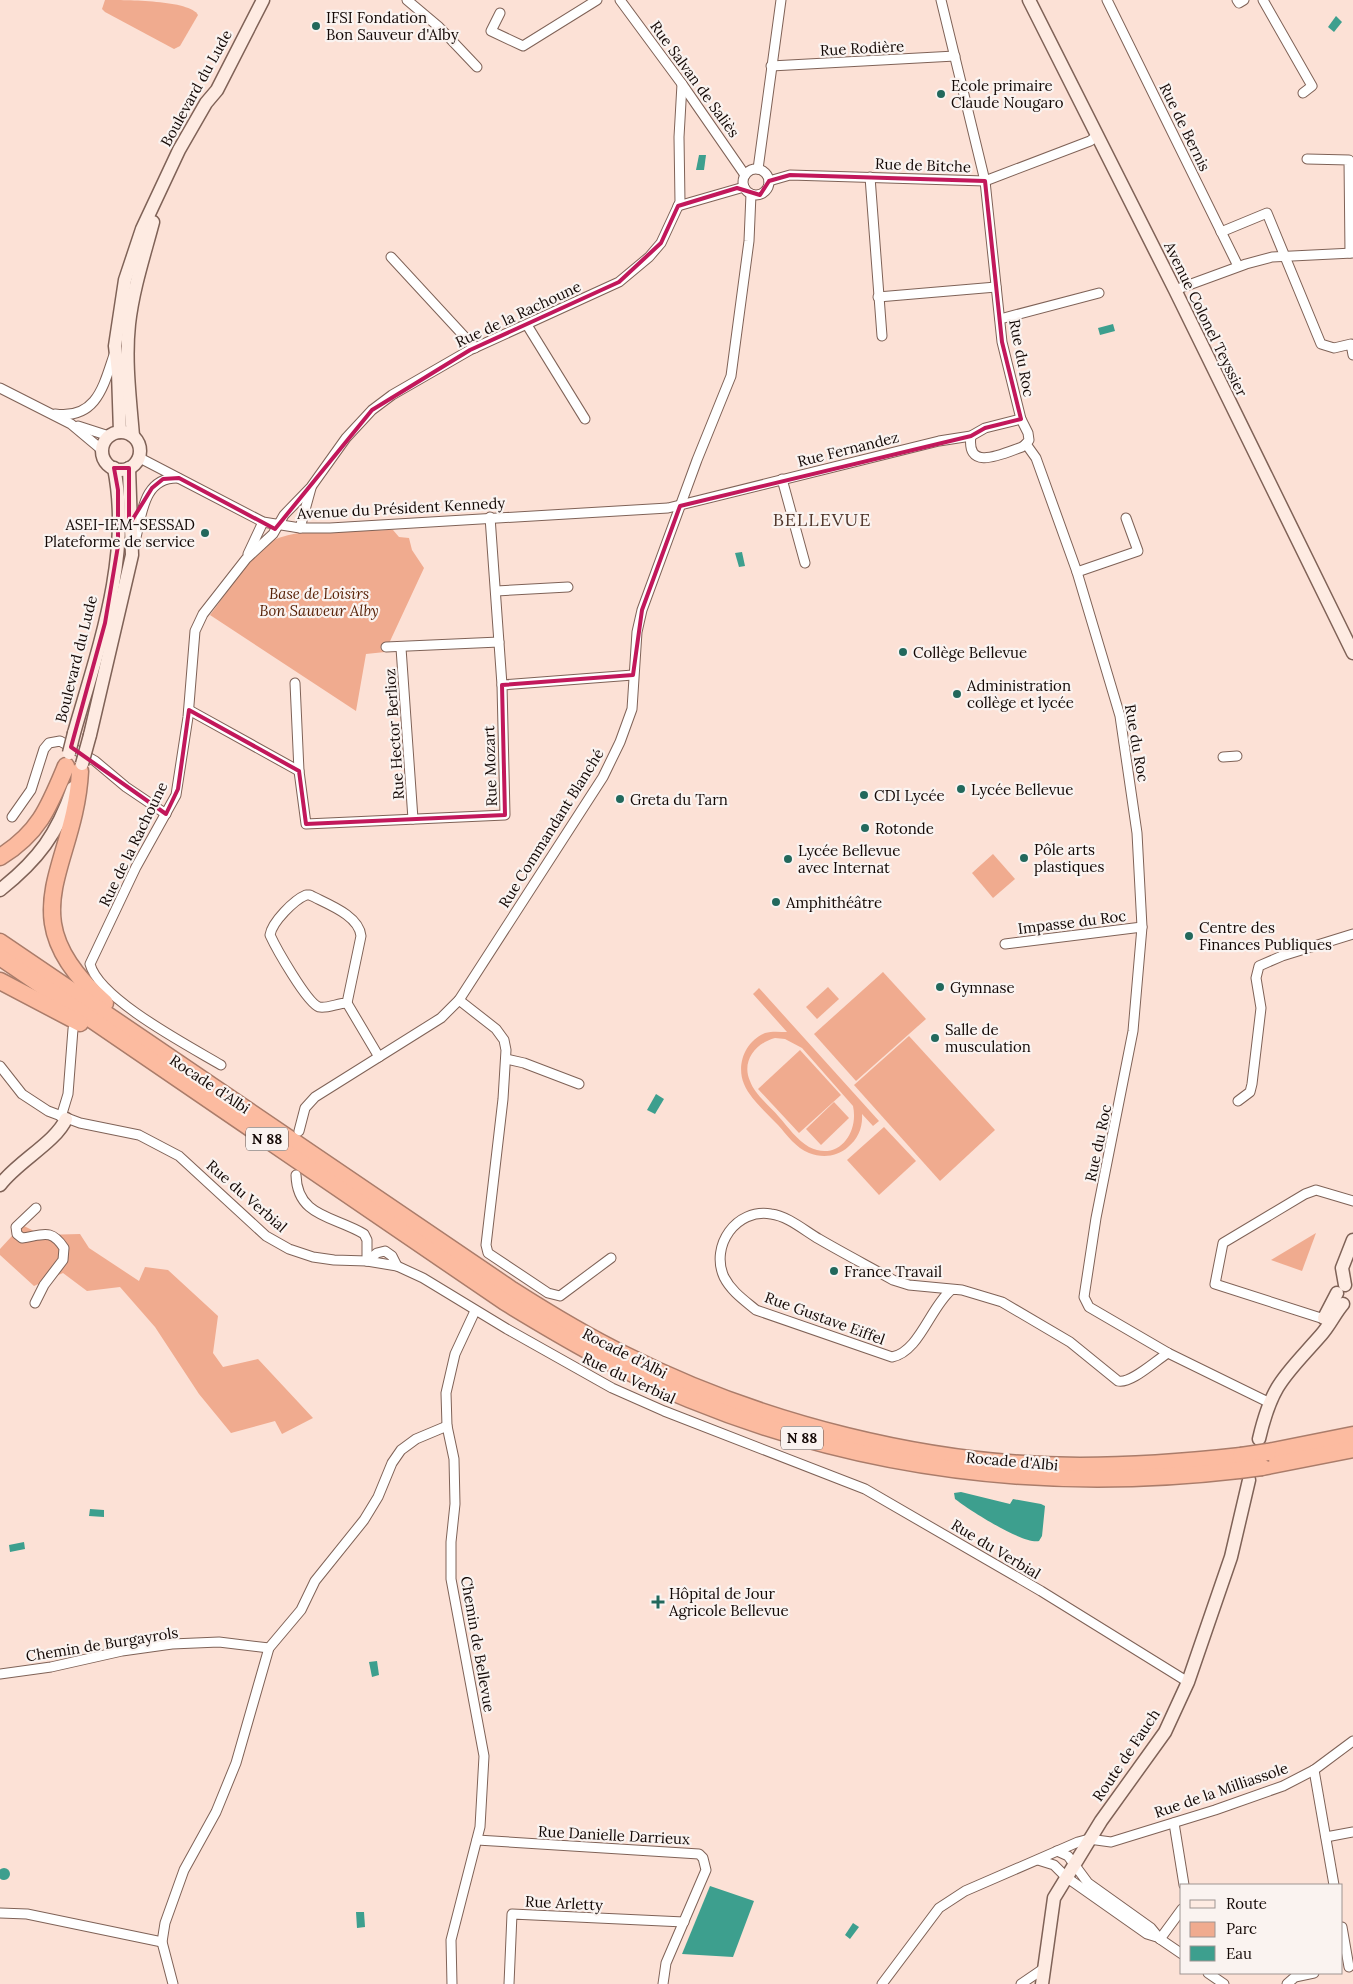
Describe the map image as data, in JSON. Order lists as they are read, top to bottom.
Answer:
{
  "streets": {
    "highway": ["Rocade d'Albi", "N 88"],
    "main road": ["Boulevard du Lude", "Avenue Colonel Teyssier", "Route de Fauch"],
    "street": [
      "Rue Rodière",
      "Rue Salvan de Saliès",
      "Rue de Bernis",
      "Rue de Bitche",
      "Rue de la Rachoune",
      "Rue du Roc",
      "Rue Fernandez",
      "Avenue du Président Kennedy",
      "Rue Hector Berlioz",
      "Rue Mozart",
      "Rue Commandant Blanché",
      "Impasse du Roc",
      "Rue du Verbial",
      "Rue Gustave Eiffel",
      "Chemin de Burgayrols",
      "Chemin de Bellevue",
      "Rue de la Milliassole",
      "Rue Danielle Darrieux",
      "Rue Arletty"
    ]
  },
  "crossings": [
    ["Rue Rodière", "Rue du Roc"],
    ["Rue Salvan de Saliès", "Rue de Bitche"],
    ["Rue Salvan de Saliès", "Rue Commandant Blanché"],
    ["Boulevard du Lude", "Avenue du Président Kennedy"],
    ["Rue de Bitche", "Avenue Colonel Teyssier"],
    ["Rue de Bitche", "Rue du Roc"],
    ["Rue de Bitche", "Rue Commandant Blanché"],
    ["Rue de la Rachoune", "Avenue du Président Kennedy"],
    ["Rue du Roc", "Rue Fernandez"],
    ["Rue du Roc", "Impasse du Roc"],
    ["Rue du Roc", "Rue Gustave Eiffel"],
    ["Rue Fernandez", "Avenue du Président Kennedy"],
    ["Rue Fernandez", "Rue Commandant Blanché"],
    ["Avenue du Président Kennedy", "Rue Commandant Blanché"],
    ["Rue Hector Berlioz", "Rue Mozart"],
    ["Rocade d'Albi", "Route de Fauch"],
    ["Rue du Verbial", "Chemin de Bellevue"],
    ["Rue du Verbial", "Route de Fauch"],
    ["Chemin de Bellevue", "Rue Danielle Darrieux"],
    ["Route de Fauch", "Rue de la Milliassole"],
    ["Rue Danielle Darrieux", "Rue Arletty"]
  ],
  "districts": ["BELLEVUE"],
  "parks": ["Base de Loisirs Bon Sauveur Alby"],
  "places": {
    "other": [
      "IFSI Fondation Bon Sauveur d'Alby",
      "Ecole primaire Claude Nougaro",
      "ASEI-IEM-SESSAD Plateforme de service",
      "Collège Bellevue",
      "Administration collège et lycée",
      "Lycée Bellevue",
      "CDI Lycée",
      "Greta du Tarn",
      "Rotonde",
      "Pôle arts plastiques",
      "Lycée Bellevue avec Internat",
      "Amphithéâtre",
      "Centre des Finances Publiques",
      "Gymnase",
      "Salle de musculation",
      "France Travail"
    ],
    "health": ["Hôpital de Jour Agricole Bellevue"]
  },
  "legend": ["Route", "Parc", "Eau"]
}
